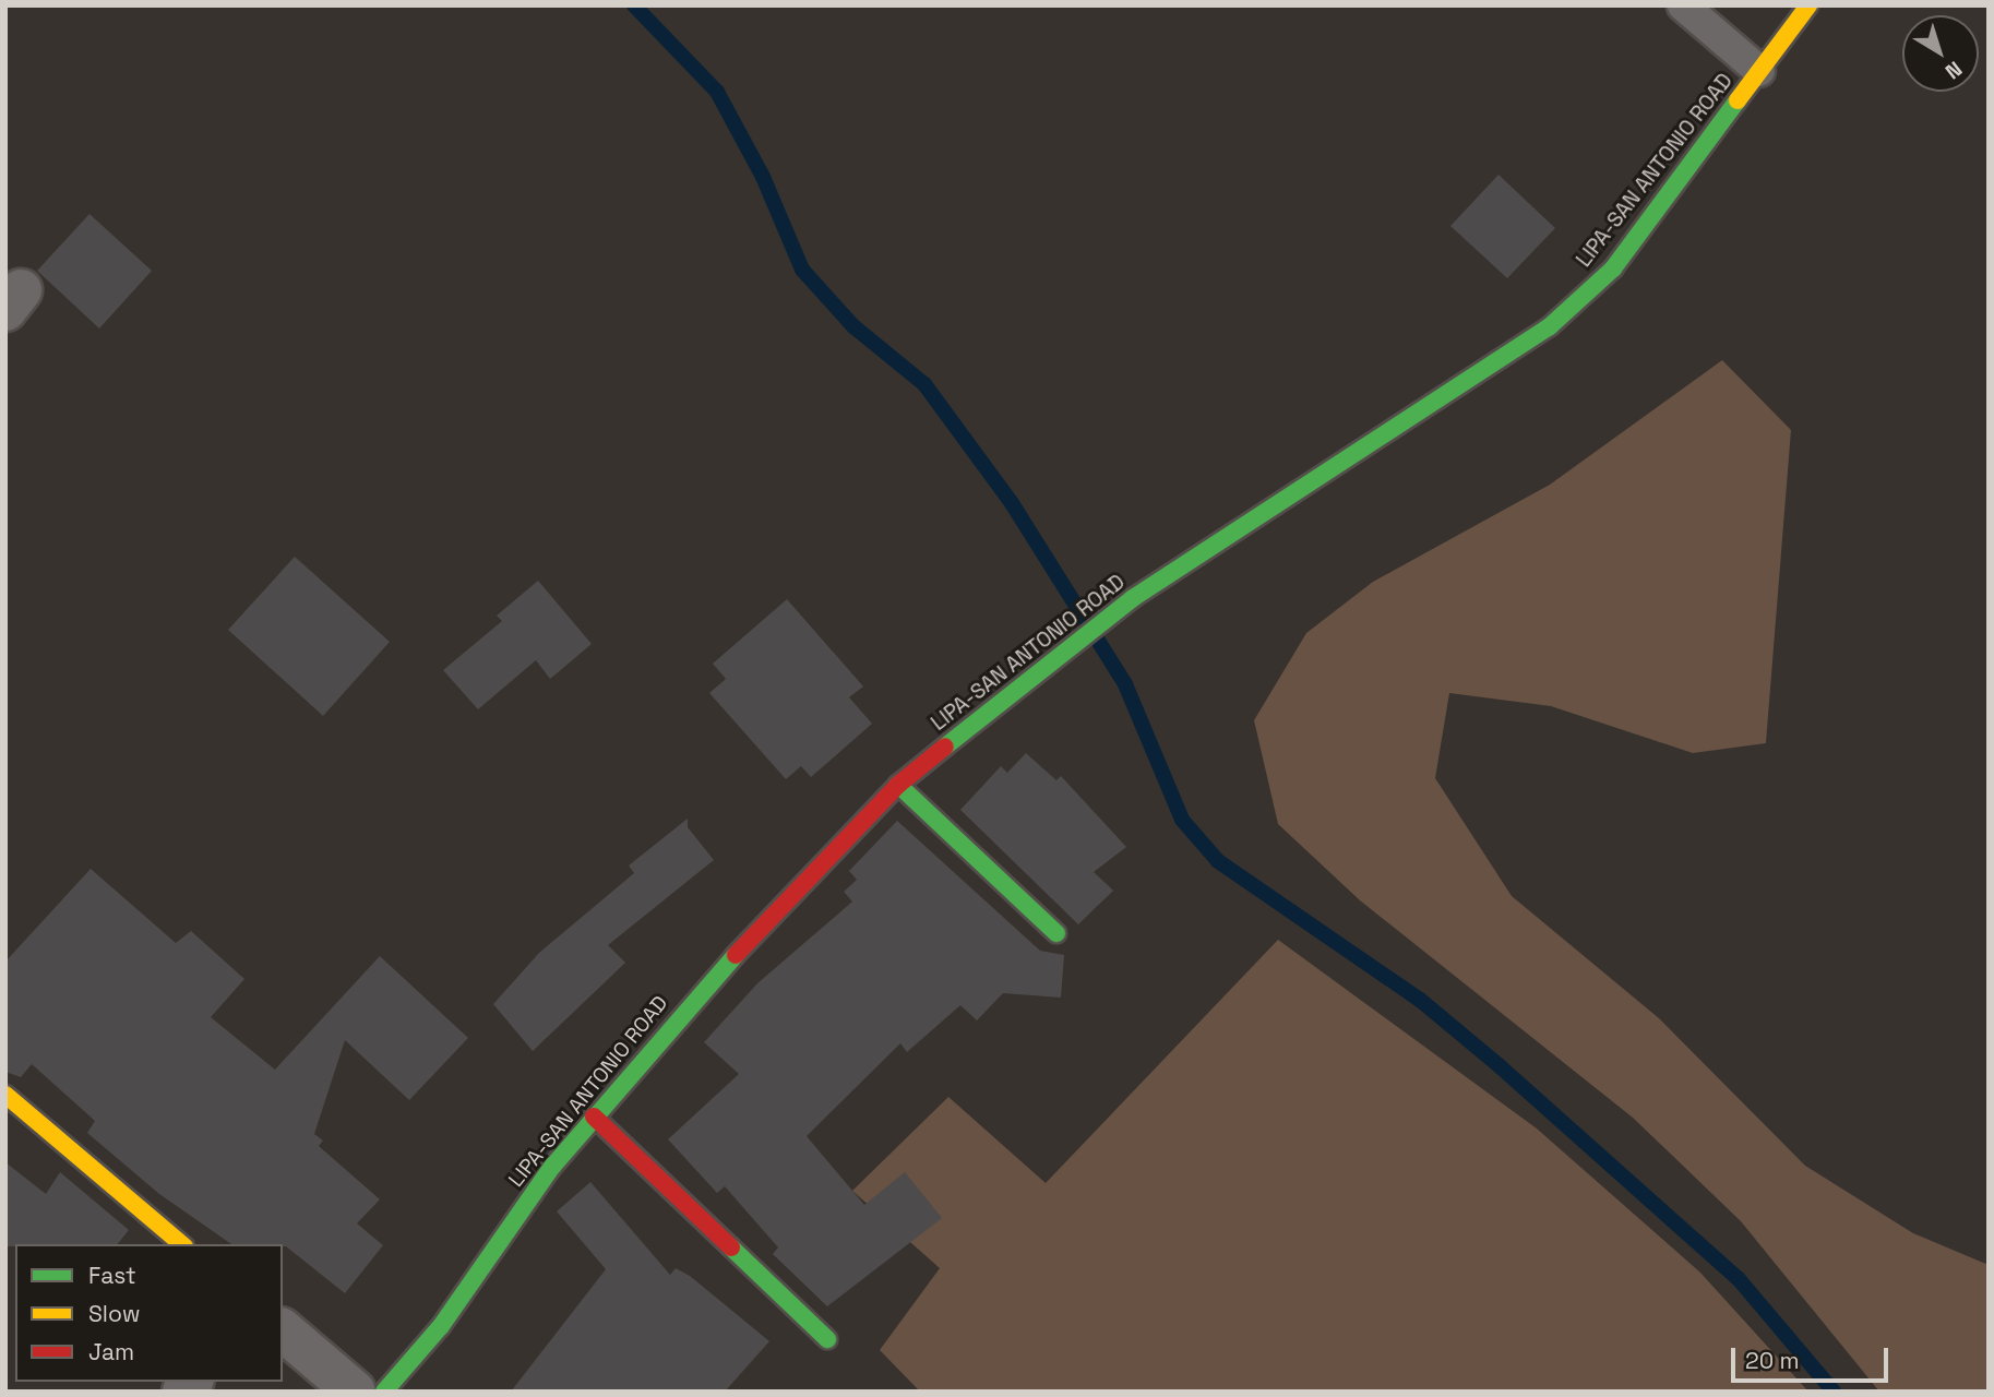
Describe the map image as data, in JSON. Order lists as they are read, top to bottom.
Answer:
{
  "streets": {
    "main road": ["LIPA-SAN ANTONIO ROAD"]
  },
  "legend": ["Fast", "Slow", "Jam"],
  "scale_bar": "20 m",
  "north": "bottom right"
}
